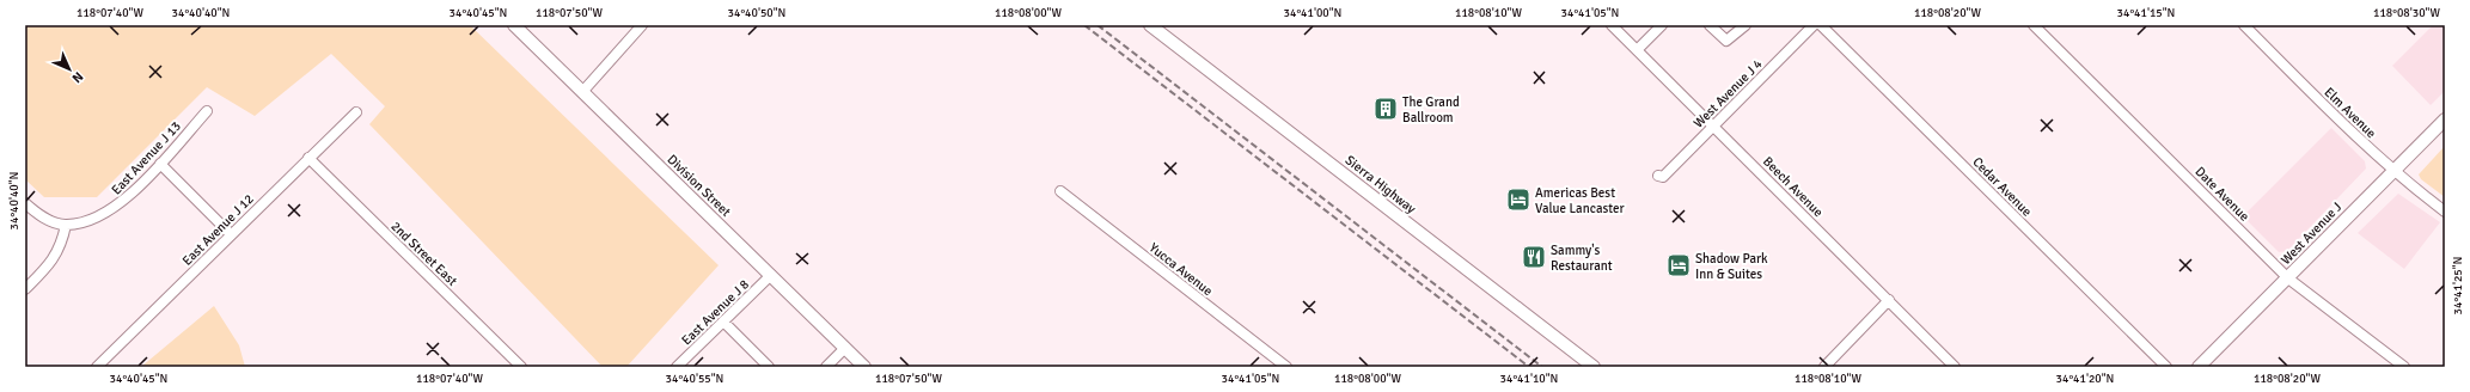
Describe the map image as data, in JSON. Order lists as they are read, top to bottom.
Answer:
{
  "streets": {
    "main road": ["Sierra Highway", "Division Street", "West Avenue J"],
    "street": [
      "West Avenue J 4",
      "Elm Avenue",
      "East Avenue J 13",
      "Beech Avenue",
      "Cedar Avenue",
      "Date Avenue",
      "East Avenue J 12",
      "2nd Street East",
      "Yucca Avenue",
      "East Avenue J 8"
    ]
  },
  "crossings": [
    ["West Avenue J 4", "Beech Avenue"],
    ["Elm Avenue", "West Avenue J"],
    ["Division Street", "East Avenue J 8"],
    ["Date Avenue", "West Avenue J"],
    ["East Avenue J 12", "2nd Street East"]
  ],
  "places": {
    "building": ["The Grand Ballroom"],
    "hotel": ["Americas Best Value Lancaster", "Shadow Park Inn & Suites"],
    "restaurant": ["Sammy's Restaurant"]
  },
  "north": "bottom right",
  "coordinates": [
    "118°07'40\"W",
    "34°40'40\"N",
    "34°40'45\"N",
    "118°07'50\"W",
    "34°40'50\"N",
    "118°08'00\"W",
    "34°41'00\"N",
    "118°08'10\"W",
    "34°41'05\"N",
    "118°08'20\"W",
    "34°41'15\"N",
    "118°08'30\"W",
    "34°41'25\"N",
    "34°40'55\"N",
    "34°41'10\"N",
    "34°41'20\"N"
  ]
}
